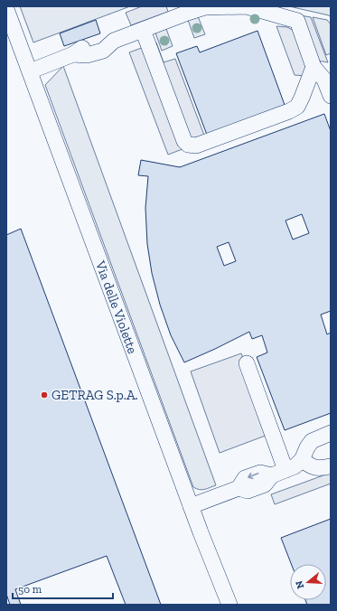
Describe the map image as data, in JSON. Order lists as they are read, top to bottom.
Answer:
{
  "streets": {
    "street": ["Via delle Violette"]
  },
  "places": ["GETRAG S.p.A."],
  "scale_bar": "50 m",
  "north": "left"
}
